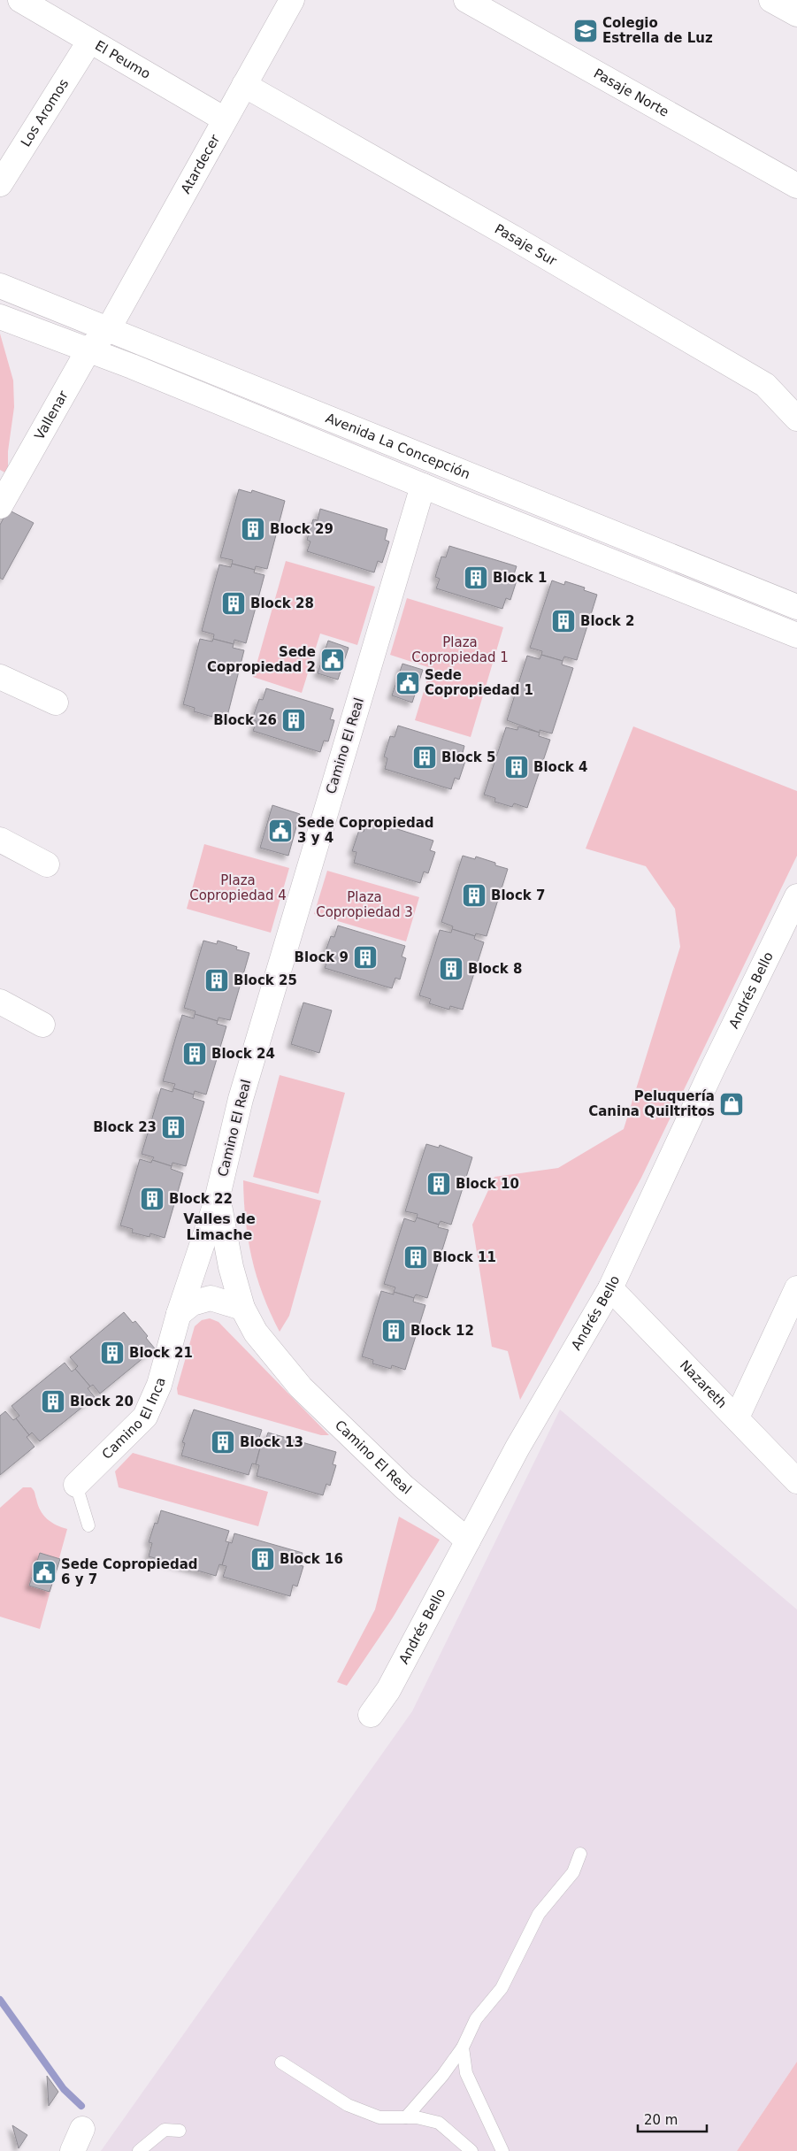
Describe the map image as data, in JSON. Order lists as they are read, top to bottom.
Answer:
{
  "streets": {
    "street": [
      "El Peumo",
      "Pasaje Norte",
      "Los Aromos",
      "Atardecer",
      "Pasaje Sur",
      "Vallenar",
      "Avenida La Concepción",
      "Camino El Real",
      "Andrés Bello",
      "Nazareth",
      "Camino El Inca"
    ]
  },
  "crossings": [
    ["El Peumo", "Los Aromos"],
    ["El Peumo", "Atardecer"],
    ["Atardecer", "Pasaje Sur"],
    ["Atardecer", "Vallenar"],
    ["Atardecer", "Avenida La Concepción"],
    ["Vallenar", "Avenida La Concepción"],
    ["Avenida La Concepción", "Camino El Real"],
    ["Camino El Real", "Andrés Bello"],
    ["Camino El Real", "Camino El Inca"],
    ["Andrés Bello", "Nazareth"]
  ],
  "districts": ["Valles de Limache"],
  "parks": ["Plaza Copropiedad 1", "Plaza Copropiedad 4", "Plaza Copropiedad 3"],
  "places": {
    "school or university": ["Colegio Estrella de Luz"],
    "building": [
      "Block 29",
      "Block 1",
      "Block 28",
      "Block 2",
      "Block 26",
      "Block 5",
      "Block 4",
      "Block 7",
      "Block 9",
      "Block 8",
      "Block 25",
      "Block 24",
      "Block 23",
      "Block 10",
      "Block 22",
      "Block 11",
      "Block 12",
      "Block 21",
      "Block 20",
      "Block 13",
      "Block 16"
    ],
    "public building": [
      "Sede Copropiedad 2",
      "Sede Copropiedad 1",
      "Sede Copropiedad 3 y 4",
      "Sede Copropiedad 6 y 7"
    ],
    "shop": ["Peluquería Canina Quiltritos"]
  },
  "scale_bar": "20 m"
}
